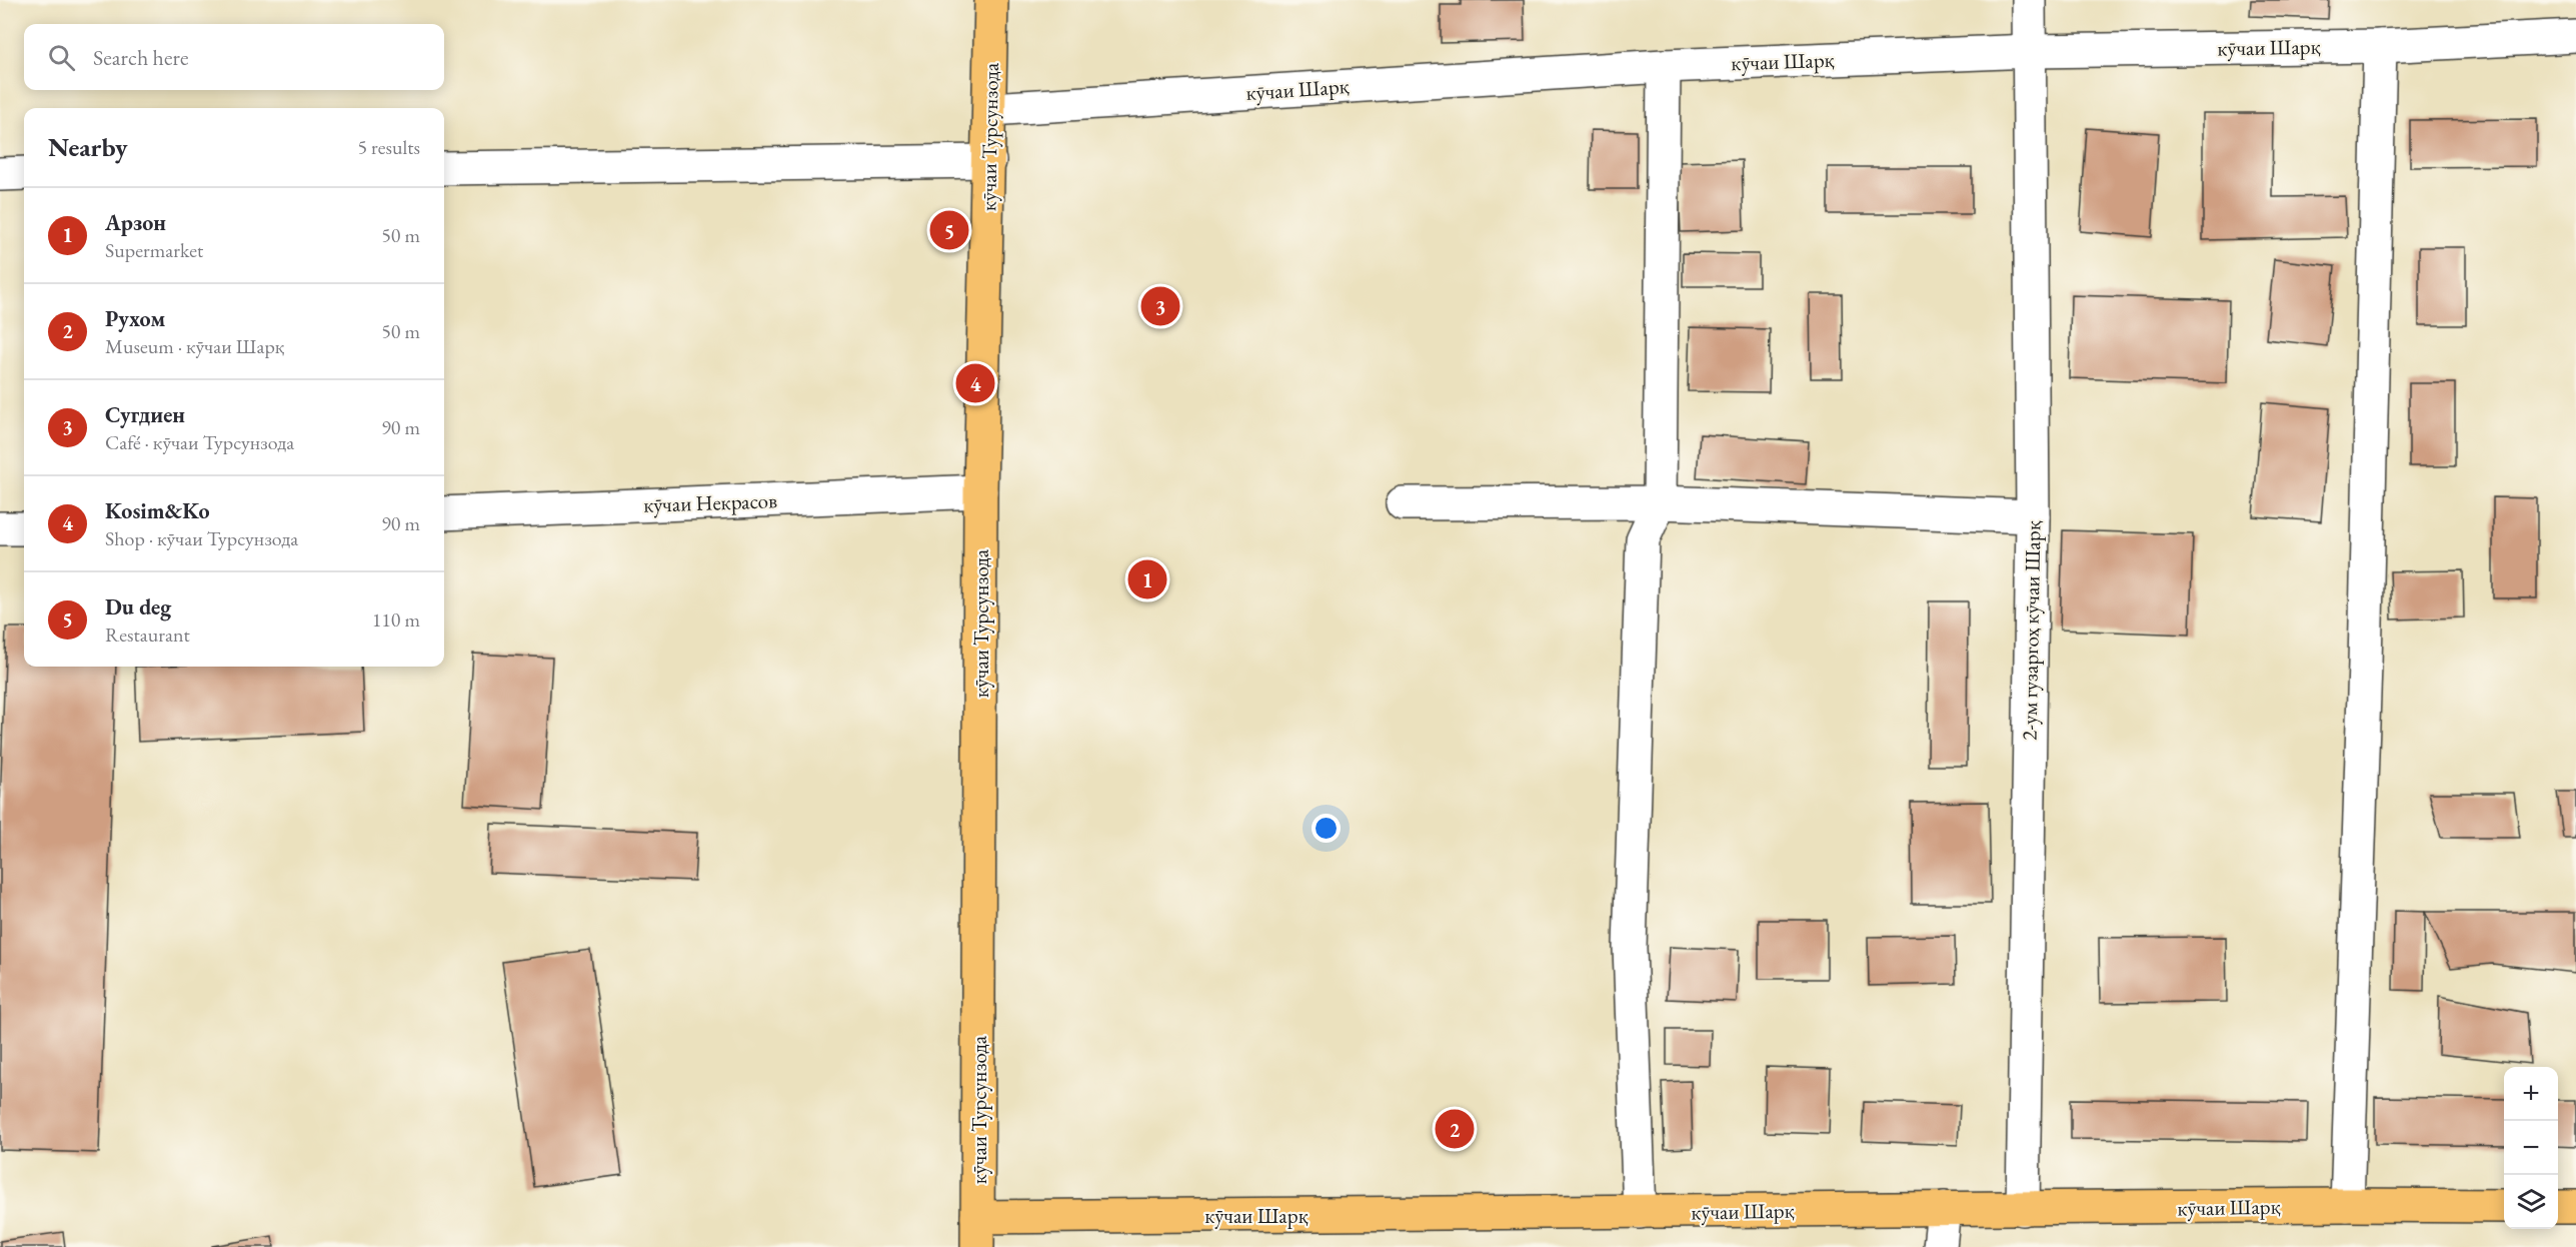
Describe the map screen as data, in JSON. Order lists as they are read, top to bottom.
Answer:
{
  "streets": {
    "main road": ["кӯчаи Шарқ", "кӯчаи Турсунзода"],
    "street": ["кӯчаи Некрасов", "2-ум гузаргоҳ кӯчаи Шарқ"]
  },
  "crossings": [
    ["кӯчаи Шарқ", "кӯчаи Турсунзода"],
    ["кӯчаи Шарқ", "2-ум гузаргоҳ кӯчаи Шарқ"],
    ["кӯчаи Турсунзода", "кӯчаи Некрасов"]
  ],
  "page": {
    "search": "Search here",
    "heading": ["Nearby", "5 results"],
    "list": [
      {
        "mark": "1",
        "name": "Арзон",
        "note": "Supermarket",
        "value": "50 m"
      },
      {
        "mark": "2",
        "name": "Рухом",
        "note": "Museum · кӯчаи Шарқ",
        "value": "50 m"
      },
      {
        "mark": "3",
        "name": "Сугдиен",
        "note": "Café · кӯчаи Турсунзода",
        "value": "90 m"
      },
      {
        "mark": "4",
        "name": "Kosim&Ko",
        "note": "Shop · кӯчаи Турсунзода",
        "value": "90 m"
      },
      {
        "mark": "5",
        "name": "Du deg",
        "note": "Restaurant",
        "value": "110 m"
      }
    ],
    "pins": [
      "5",
      "3",
      "4",
      "1",
      "2"
    ],
    "map_buttons": ["+", "−"]
  }
}
